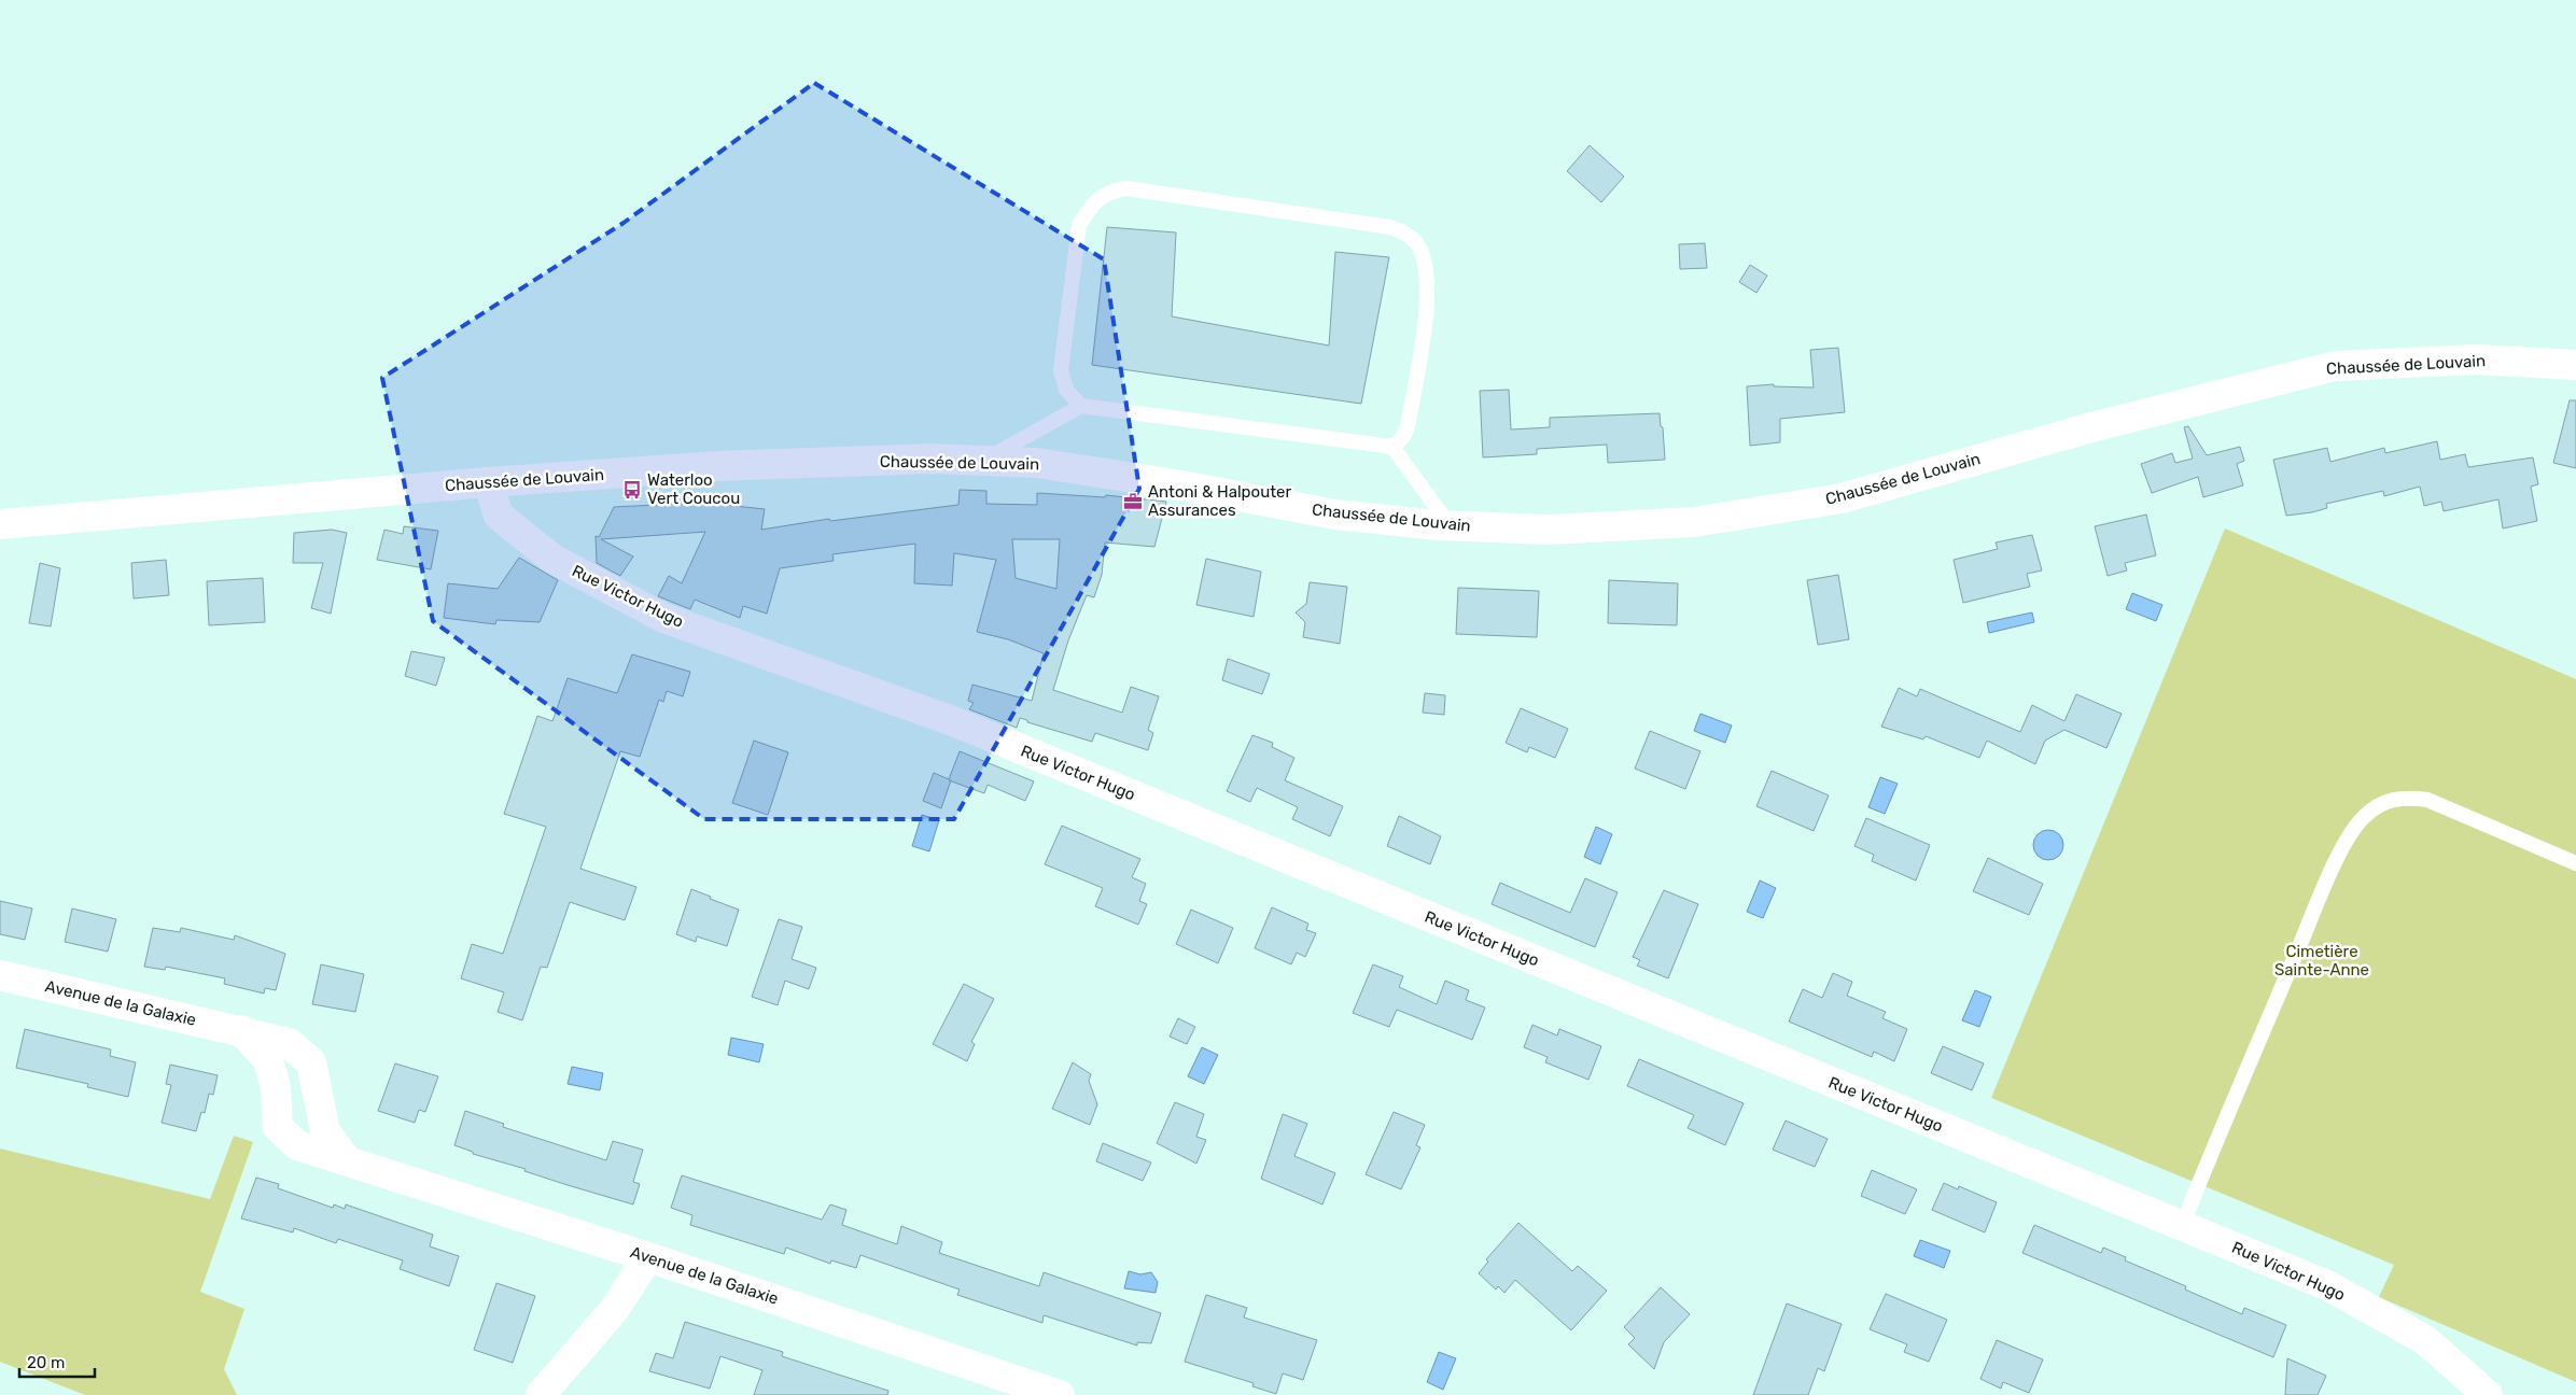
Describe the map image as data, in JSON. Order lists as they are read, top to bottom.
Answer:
{
  "streets": {
    "street": ["Chaussée de Louvain", "Rue Victor Hugo", "Avenue de la Galaxie"]
  },
  "crossings": [
    ["Chaussée de Louvain", "Rue Victor Hugo"]
  ],
  "parks": ["Cimetière Sainte-Anne"],
  "places": {
    "bus stop": ["Waterloo Vert Coucou"],
    "office": ["Antoni & Halpouter Assurances"]
  },
  "scale_bar": "20 m"
}
